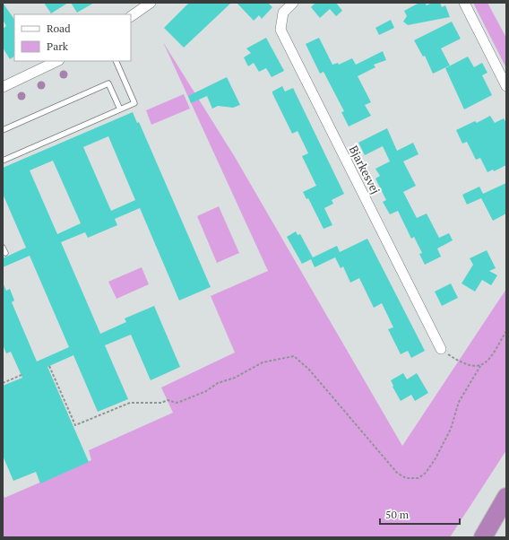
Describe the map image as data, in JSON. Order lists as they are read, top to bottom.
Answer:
{
  "streets": {
    "street": ["Bjarkesvej"]
  },
  "legend": ["Road", "Park"],
  "scale_bar": "50 m"
}
